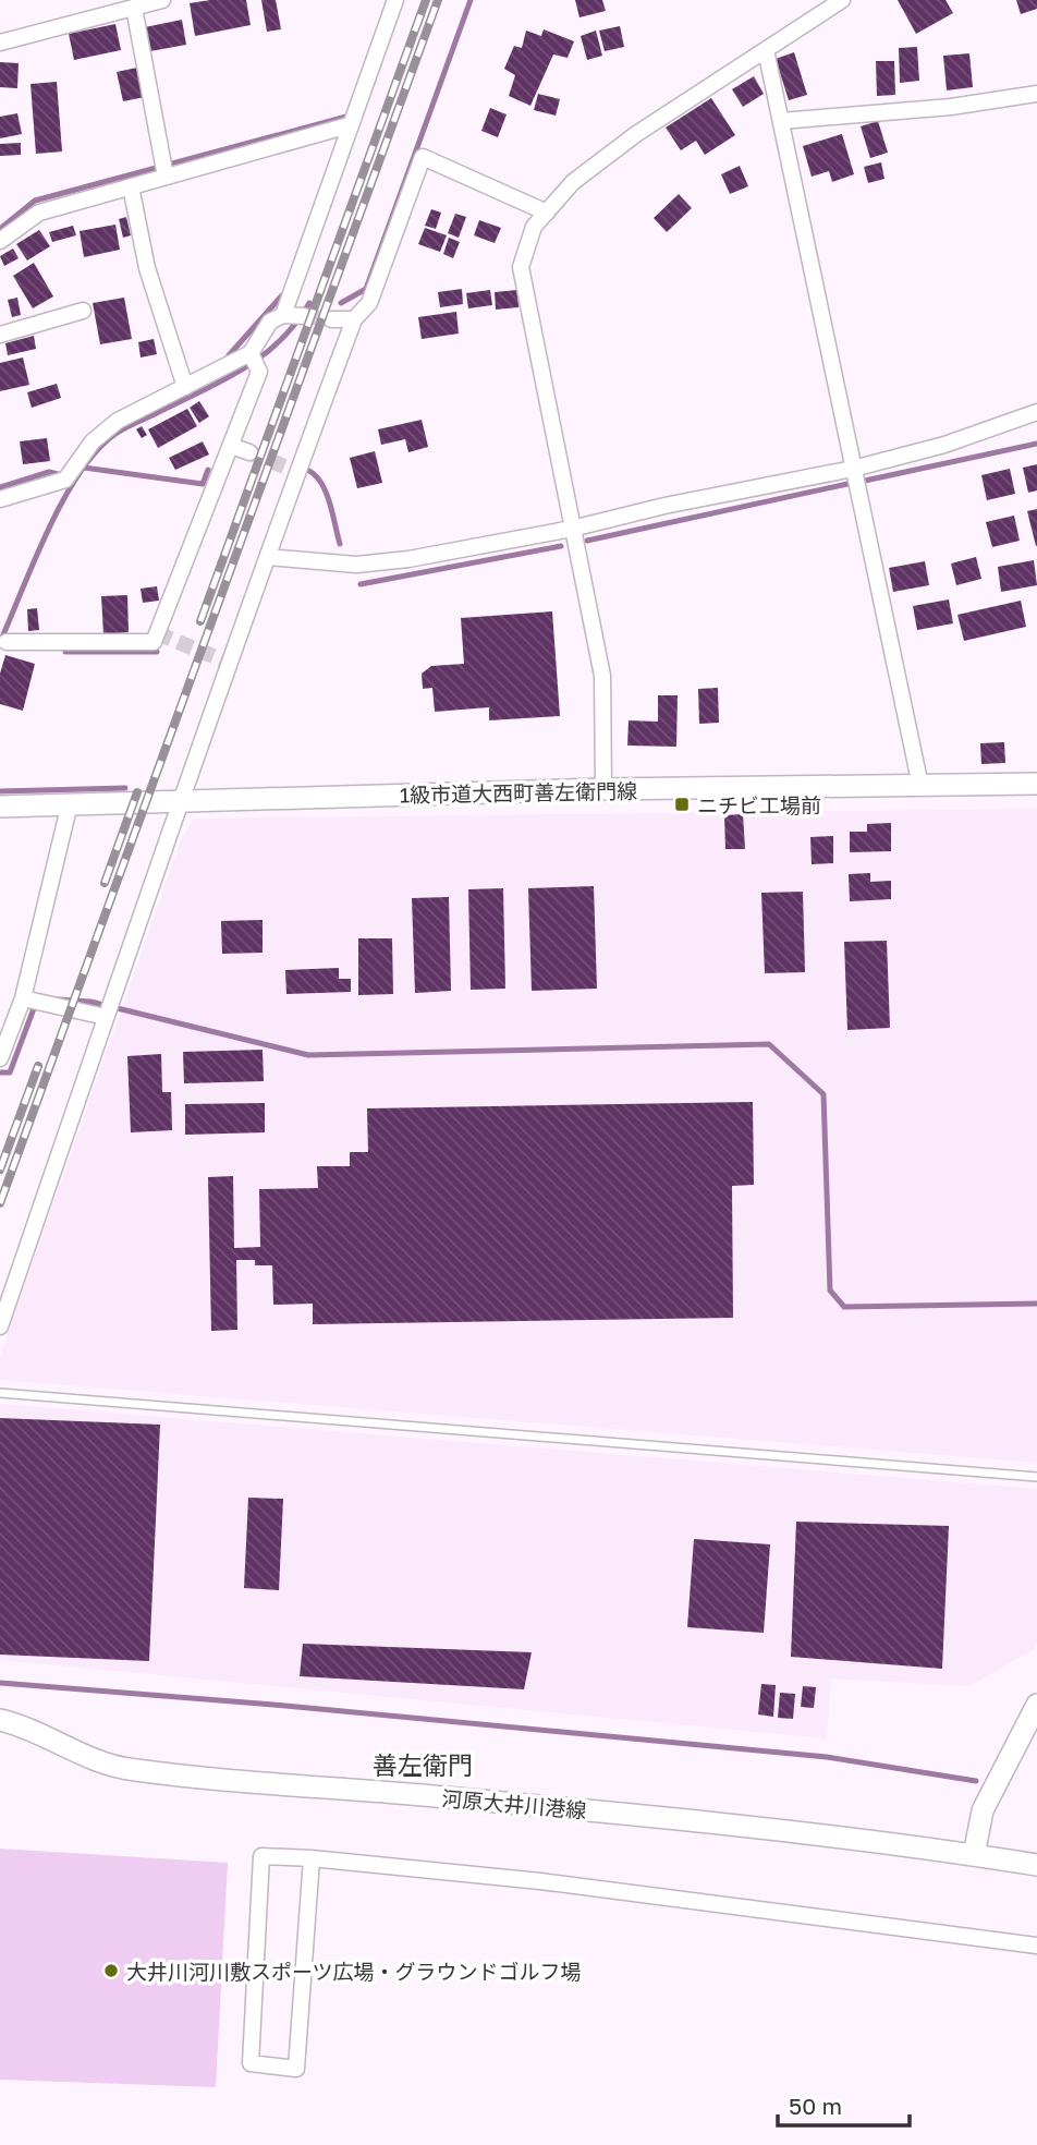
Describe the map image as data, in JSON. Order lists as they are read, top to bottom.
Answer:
{
  "streets": {
    "main road": ["1級市道大西町善左衛門線", "河原大井川港線"]
  },
  "districts": ["善左衛門"],
  "places": {
    "transit": ["ニチビ工場前"],
    "other": ["大井川河川敷スポーツ広場・グラウンドゴルフ場"]
  },
  "scale_bar": "50 m"
}
